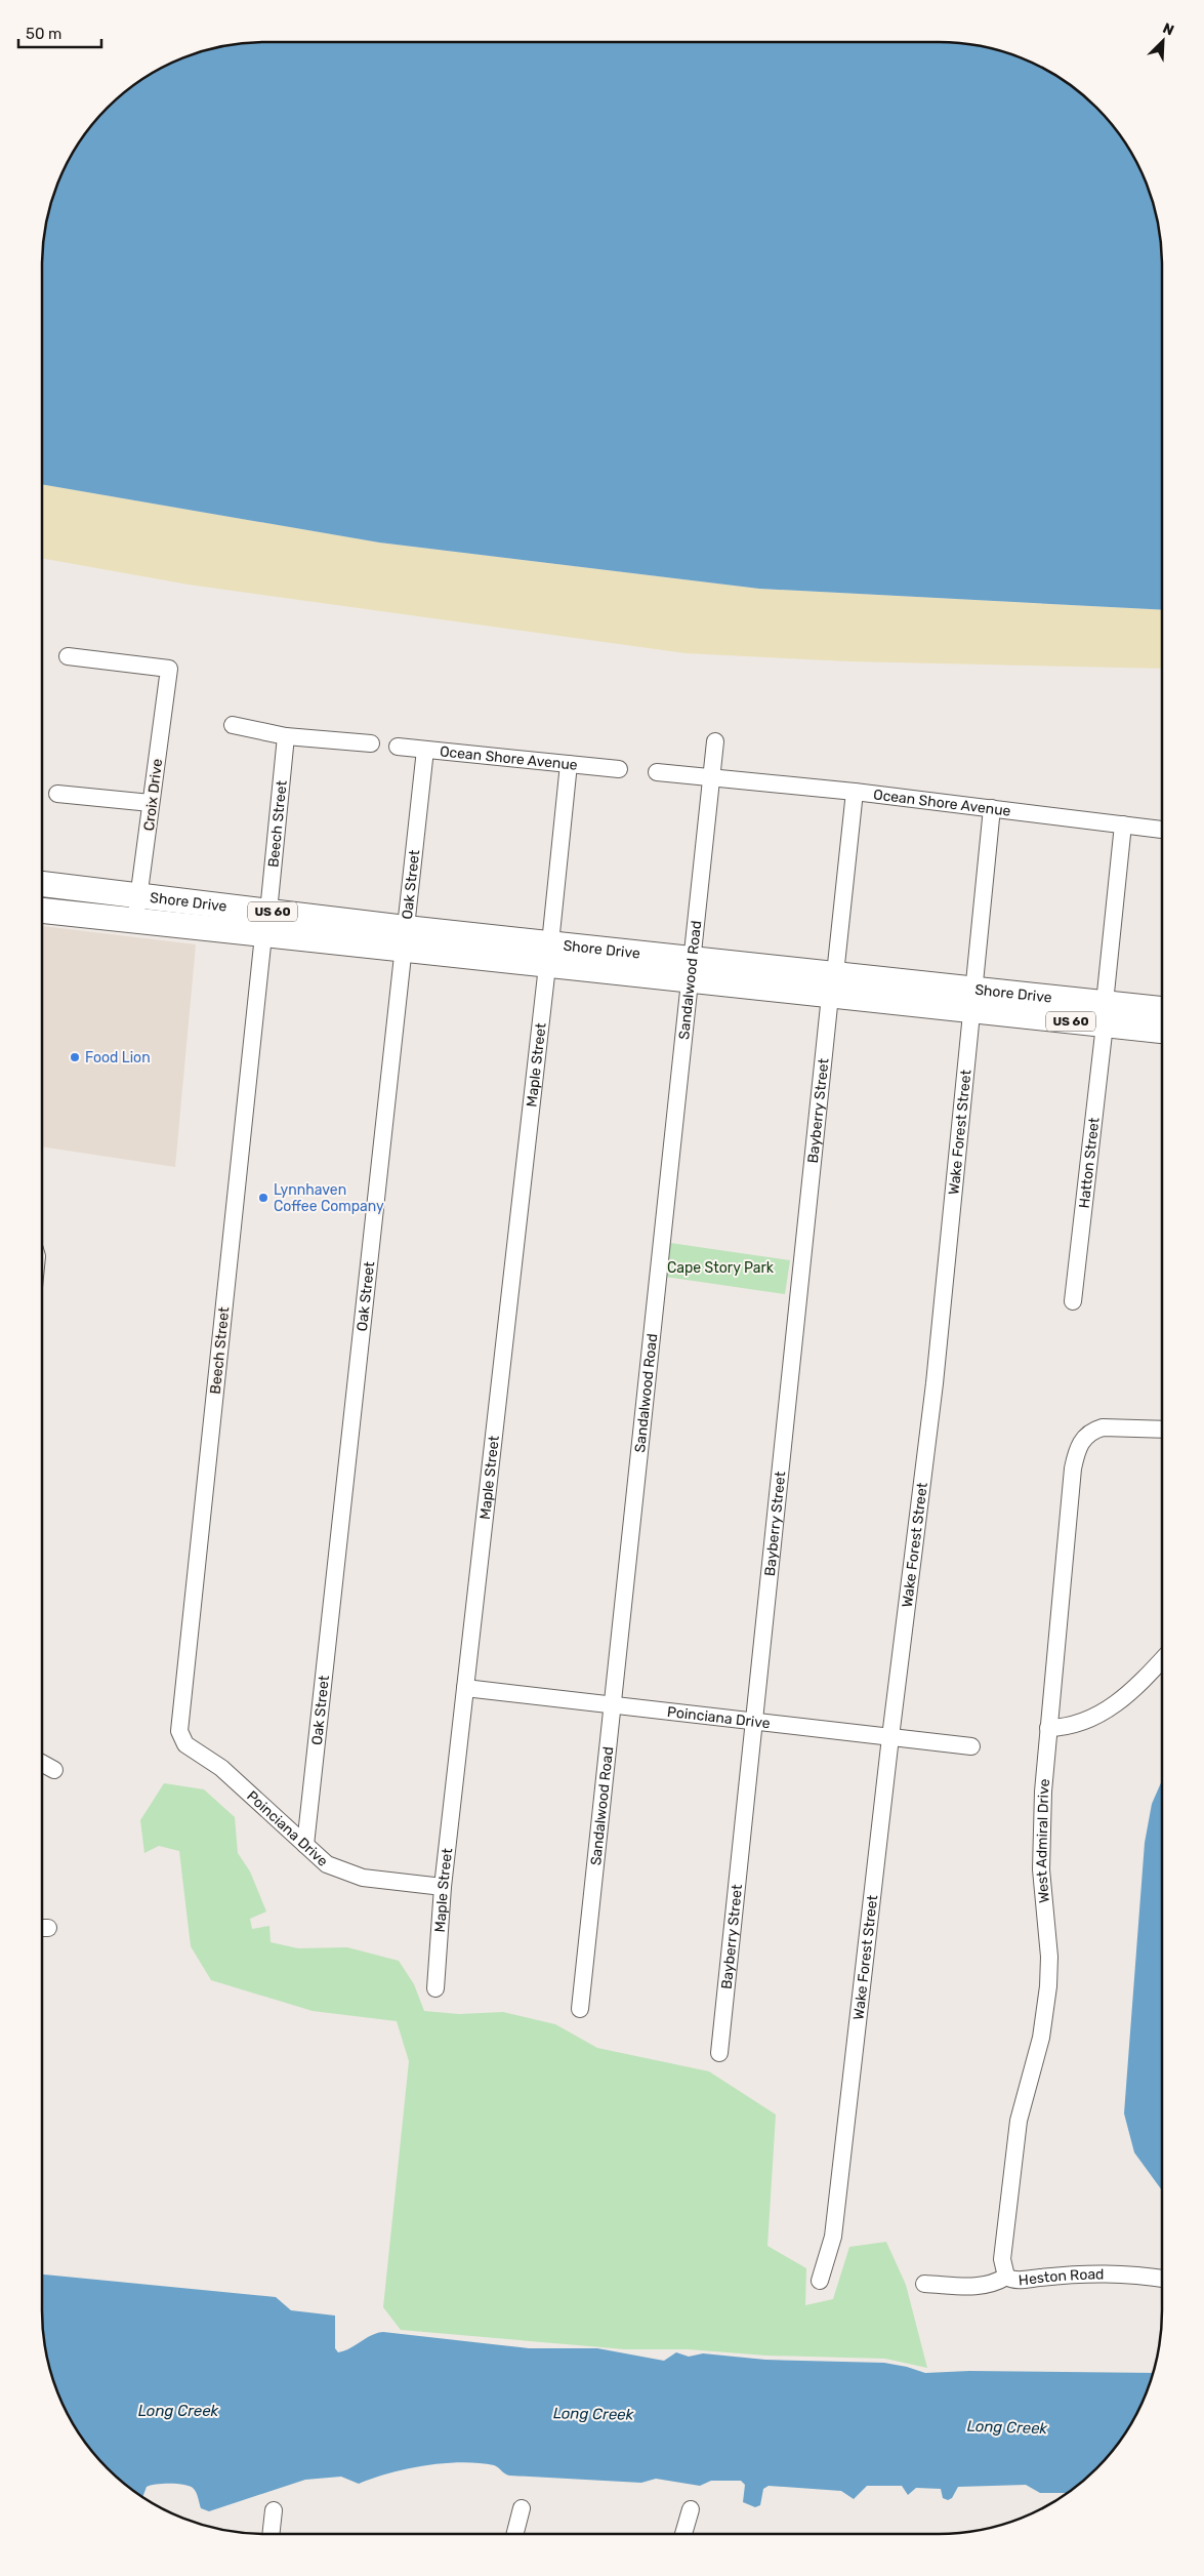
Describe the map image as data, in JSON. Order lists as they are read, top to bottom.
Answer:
{
  "streets": {
    "highway": ["Shore Drive", "US 60"],
    "street": [
      "Ocean Shore Avenue",
      "Croix Drive",
      "Beech Street",
      "Oak Street",
      "Sandalwood Road",
      "Maple Street",
      "Bayberry Street",
      "Wake Forest Street",
      "Hatton Street",
      "Poinciana Drive",
      "West Admiral Drive",
      "Heston Road"
    ]
  },
  "crossings": [
    ["Ocean Shore Avenue", "Oak Street"],
    ["Ocean Shore Avenue", "Sandalwood Road"],
    ["Ocean Shore Avenue", "Maple Street"],
    ["Ocean Shore Avenue", "Bayberry Street"],
    ["Ocean Shore Avenue", "Wake Forest Street"],
    ["Ocean Shore Avenue", "Hatton Street"],
    ["Croix Drive", "Shore Drive"],
    ["Beech Street", "Shore Drive"],
    ["Beech Street", "Poinciana Drive"],
    ["Oak Street", "Shore Drive"],
    ["Oak Street", "Poinciana Drive"],
    ["Shore Drive", "Sandalwood Road"],
    ["Shore Drive", "Maple Street"],
    ["Shore Drive", "Bayberry Street"],
    ["Shore Drive", "Wake Forest Street"],
    ["Shore Drive", "Hatton Street"],
    ["Sandalwood Road", "Poinciana Drive"],
    ["Maple Street", "Poinciana Drive"],
    ["Bayberry Street", "Poinciana Drive"],
    ["Wake Forest Street", "Poinciana Drive"],
    ["West Admiral Drive", "Heston Road"]
  ],
  "water": ["Long Creek"],
  "parks": ["Cape Story Park"],
  "places": ["Food Lion", "Lynnhaven Coffee Company"],
  "scale_bar": "50 m",
  "north": "top right"
}
